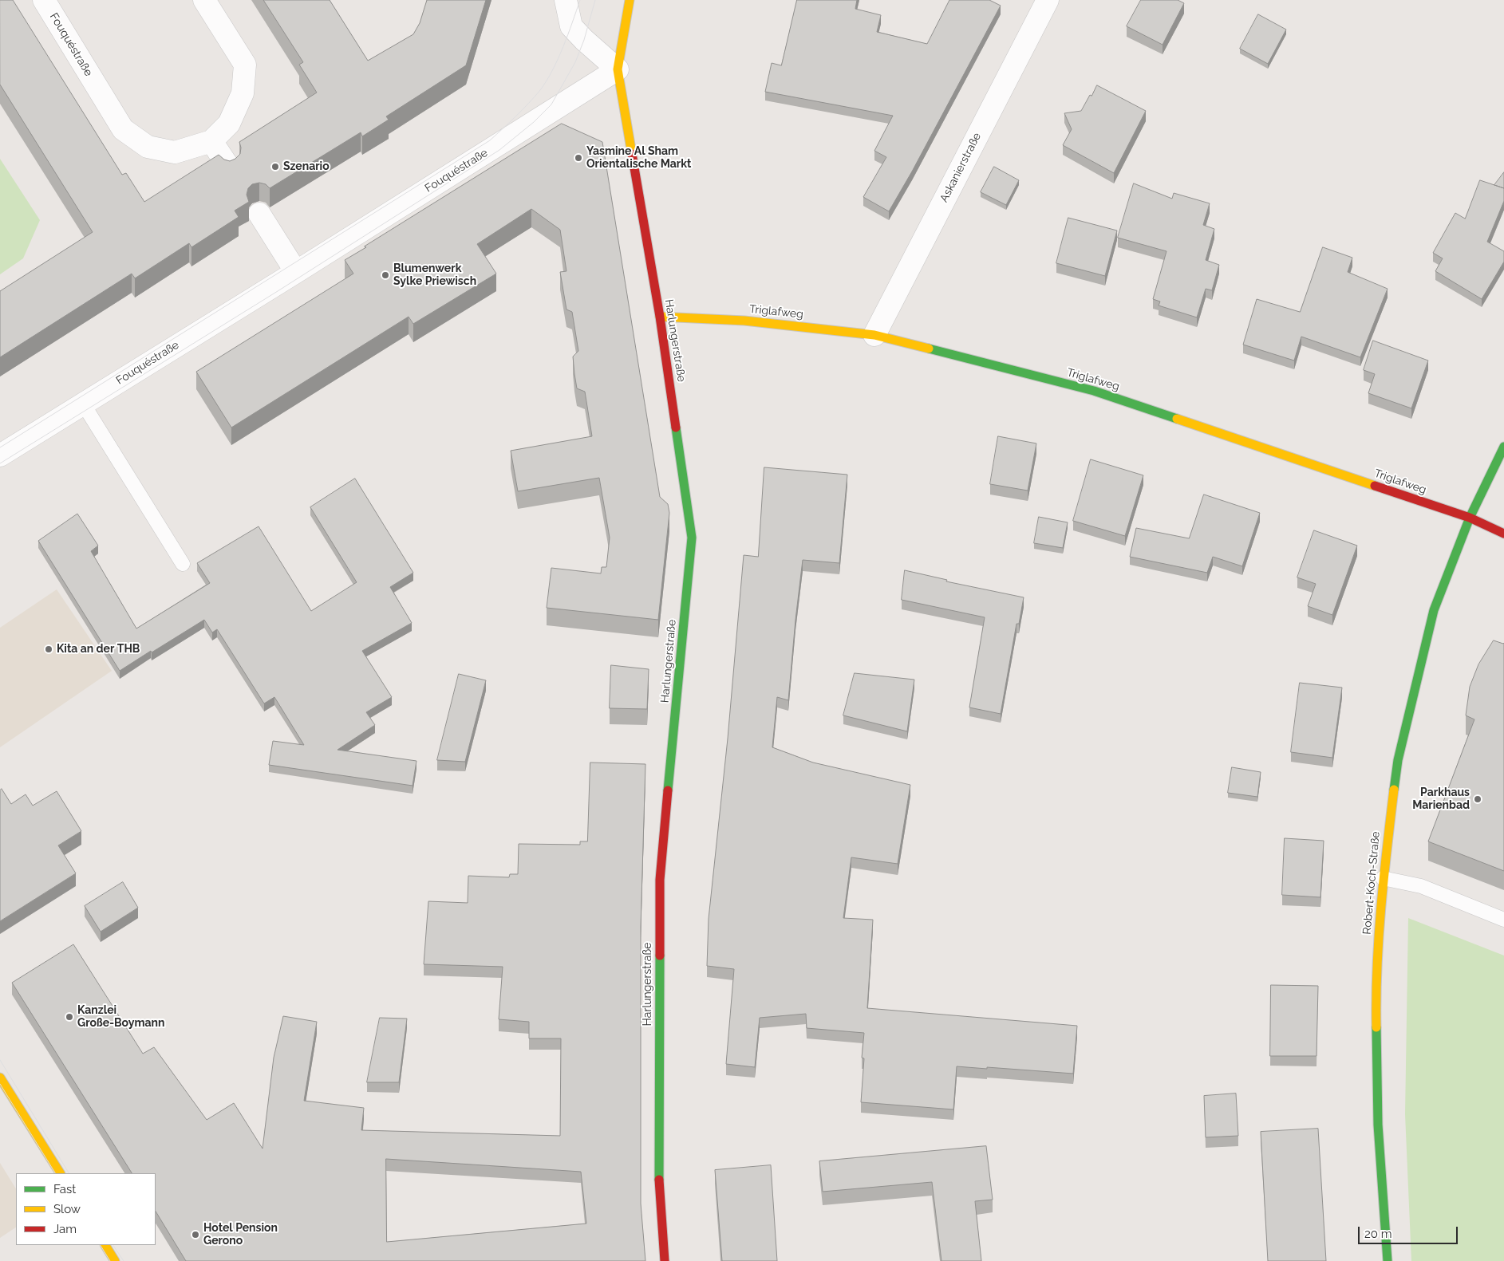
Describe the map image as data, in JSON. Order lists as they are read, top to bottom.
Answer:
{
  "streets": {
    "street": [
      "Fouquéstraße",
      "Askanierstraße",
      "Triglafweg",
      "Harlungerstraße",
      "Robert-Koch-Straße"
    ]
  },
  "crossings": [
    ["Fouquéstraße", "Harlungerstraße"],
    ["Askanierstraße", "Triglafweg"],
    ["Triglafweg", "Harlungerstraße"],
    ["Triglafweg", "Robert-Koch-Straße"]
  ],
  "places": [
    "Yasmine Al Sham Orientalische Markt",
    "Szenario",
    "Blumenwerk Sylke Priewisch",
    "Kita an der THB",
    "Parkhaus Marienbad",
    "Kanzlei Große-Boymann",
    "Hotel Pension Gerono"
  ],
  "legend": ["Fast", "Slow", "Jam"],
  "scale_bar": "20 m"
}
